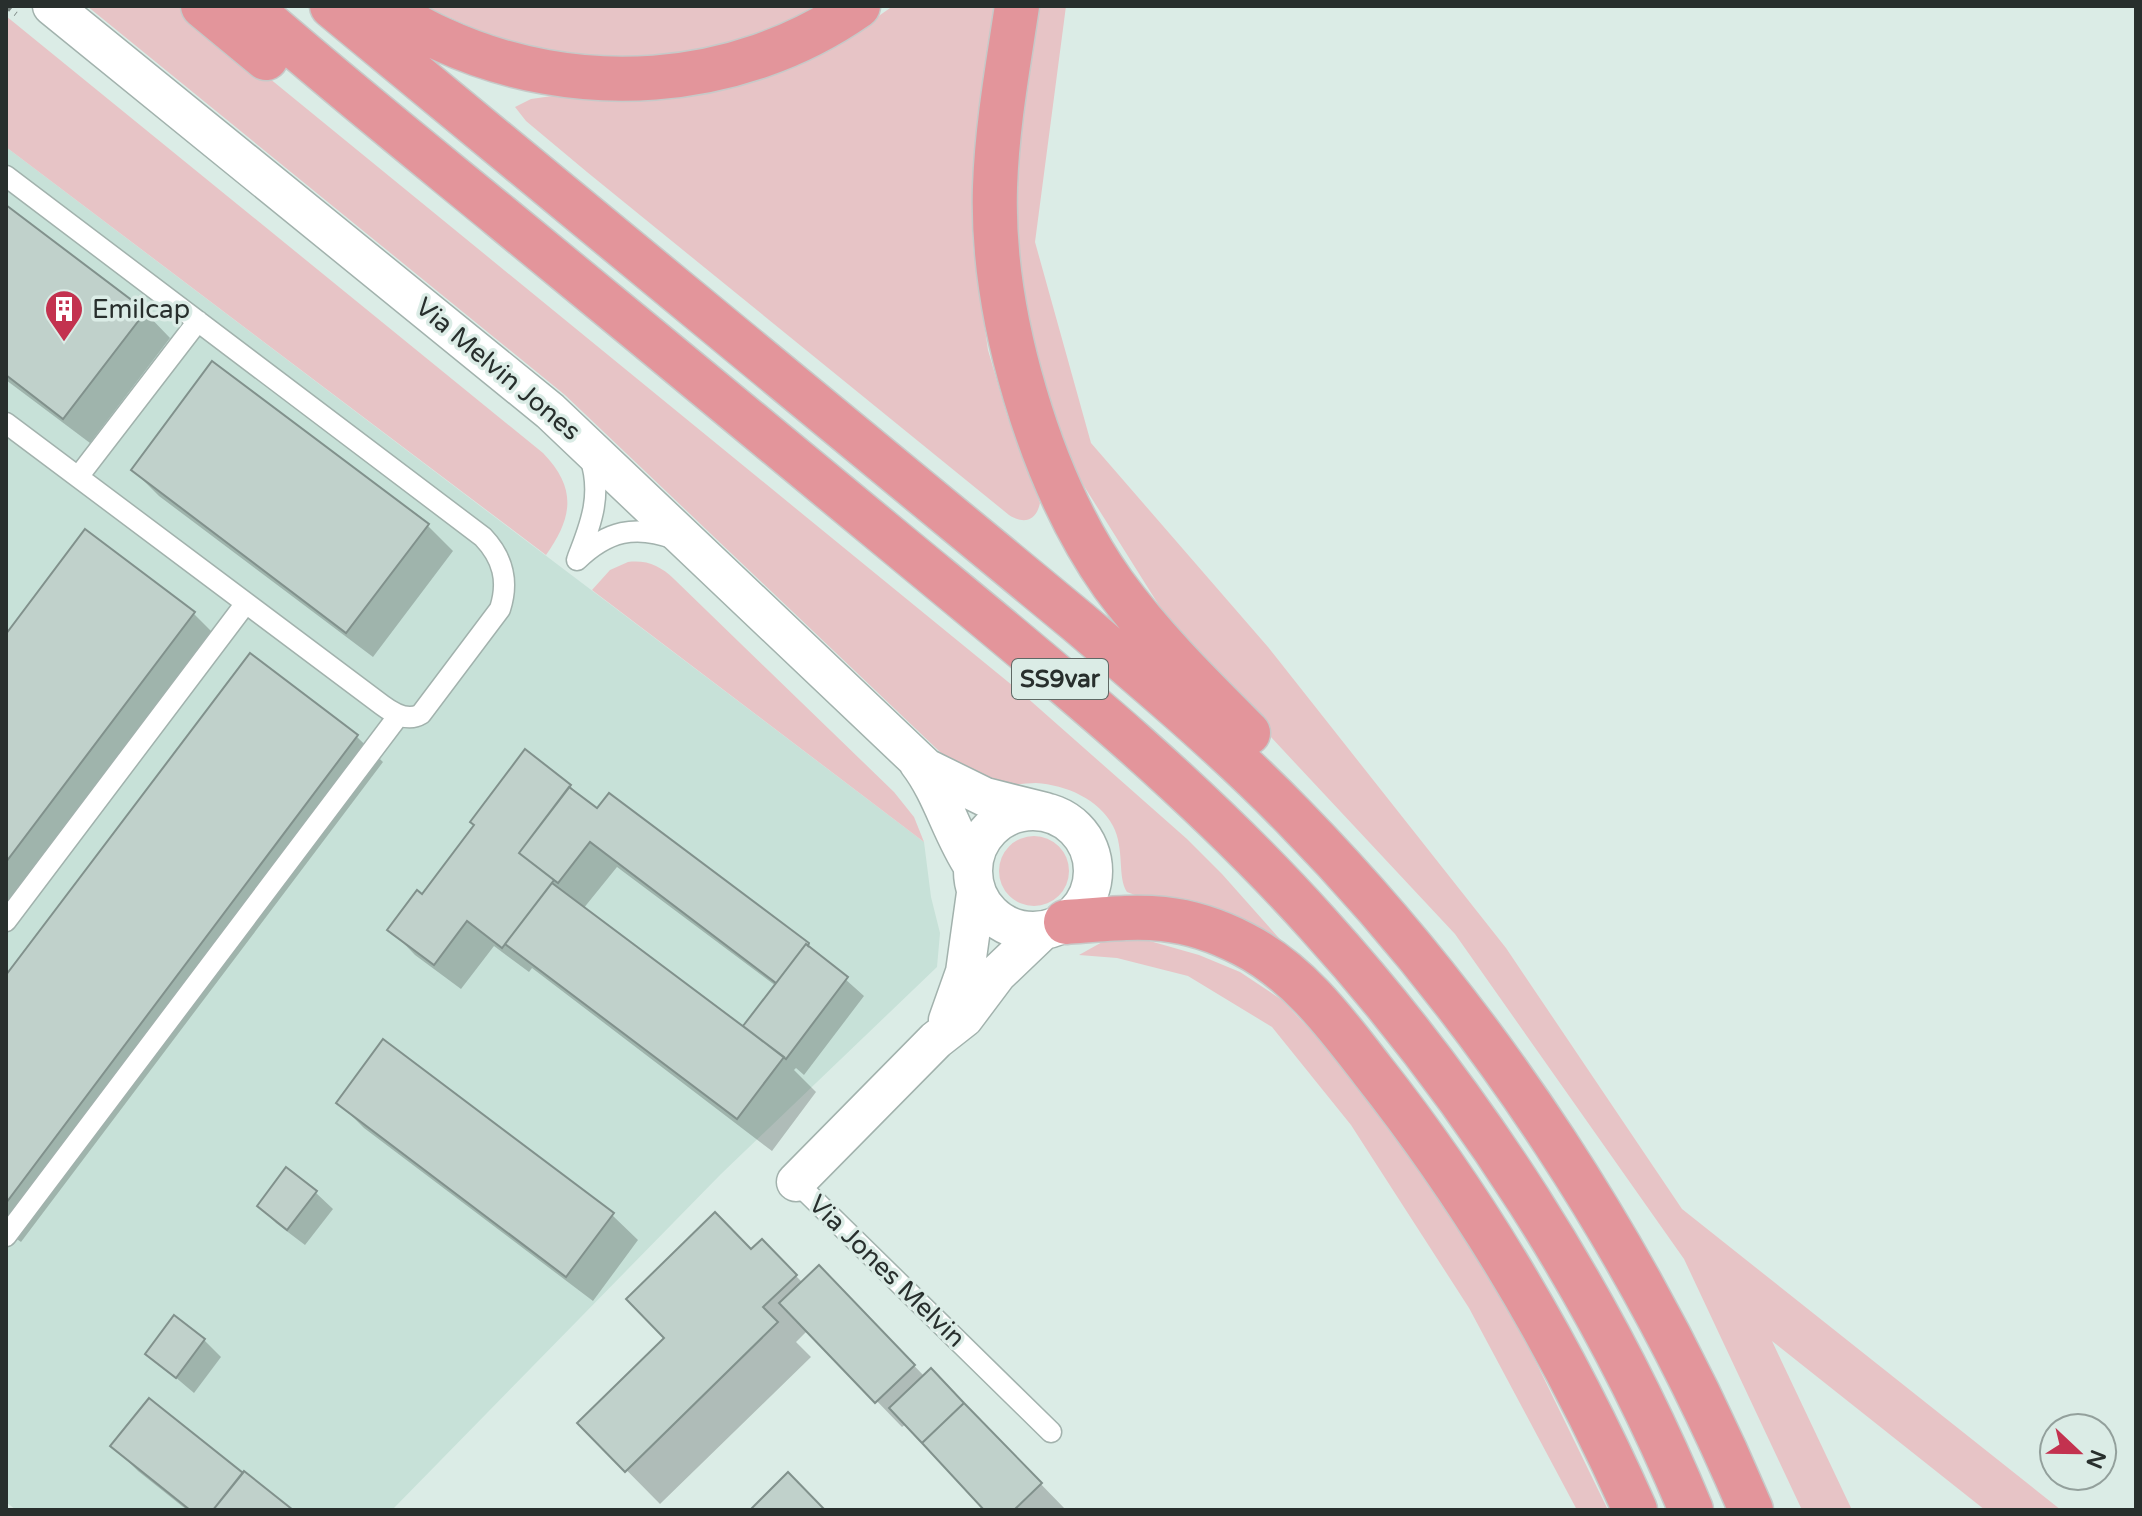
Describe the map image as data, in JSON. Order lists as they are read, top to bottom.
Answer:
{
  "streets": {
    "highway": ["SS9var"],
    "street": ["Via Melvin Jones", "Via Jones Melvin"]
  },
  "crossings": [
    ["Via Melvin Jones", "Via Jones Melvin"]
  ],
  "places": {
    "building": ["Emilcap"]
  },
  "north": "right"
}
